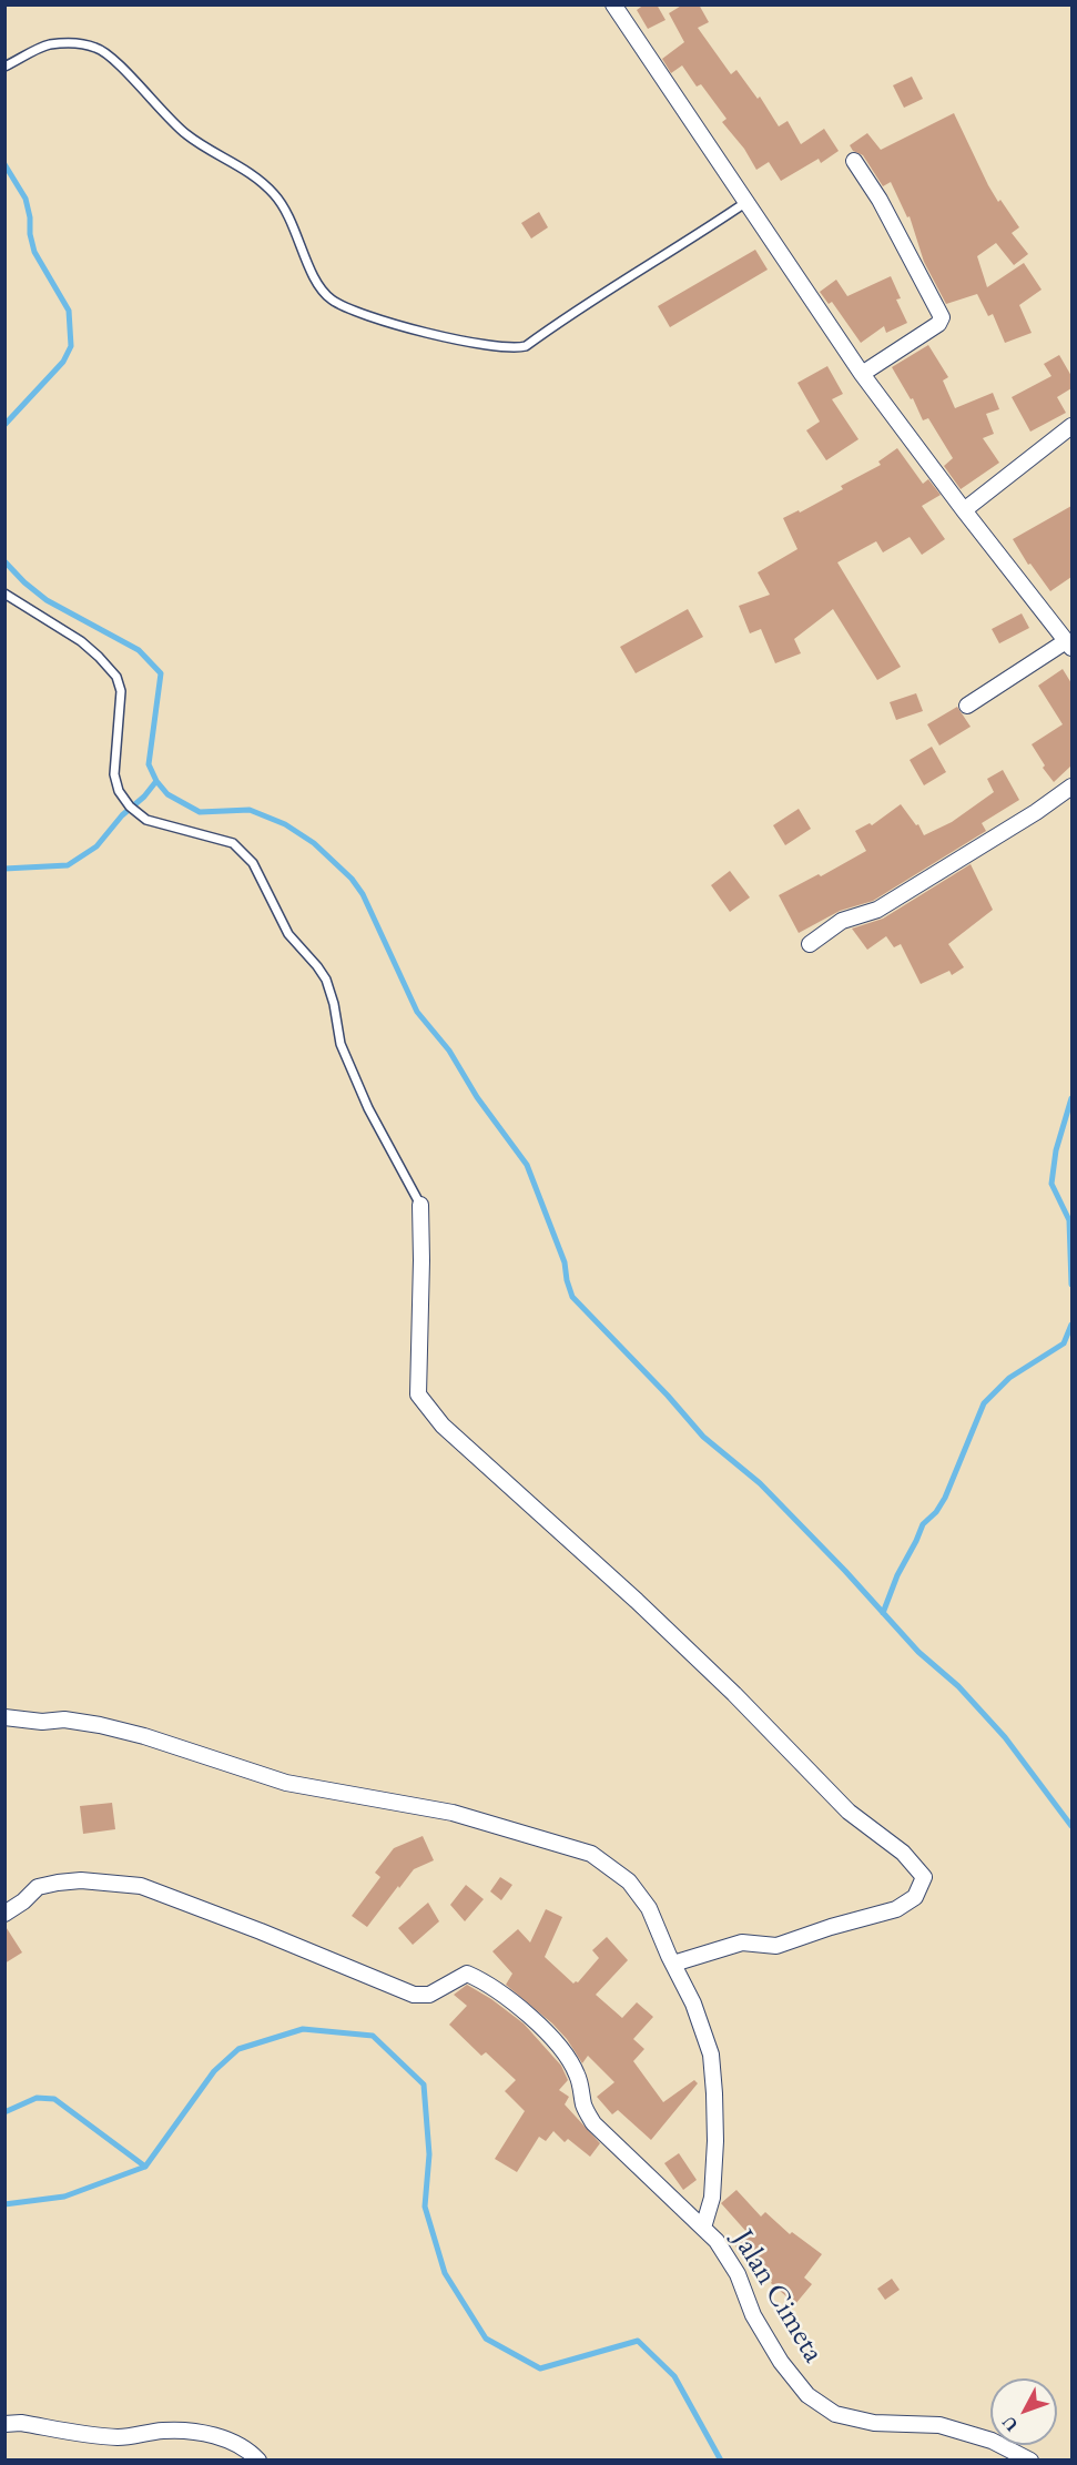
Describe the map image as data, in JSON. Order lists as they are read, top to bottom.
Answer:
{
  "streets": {
    "street": ["Jalan Cimeta"]
  },
  "north": "bottom left"
}
